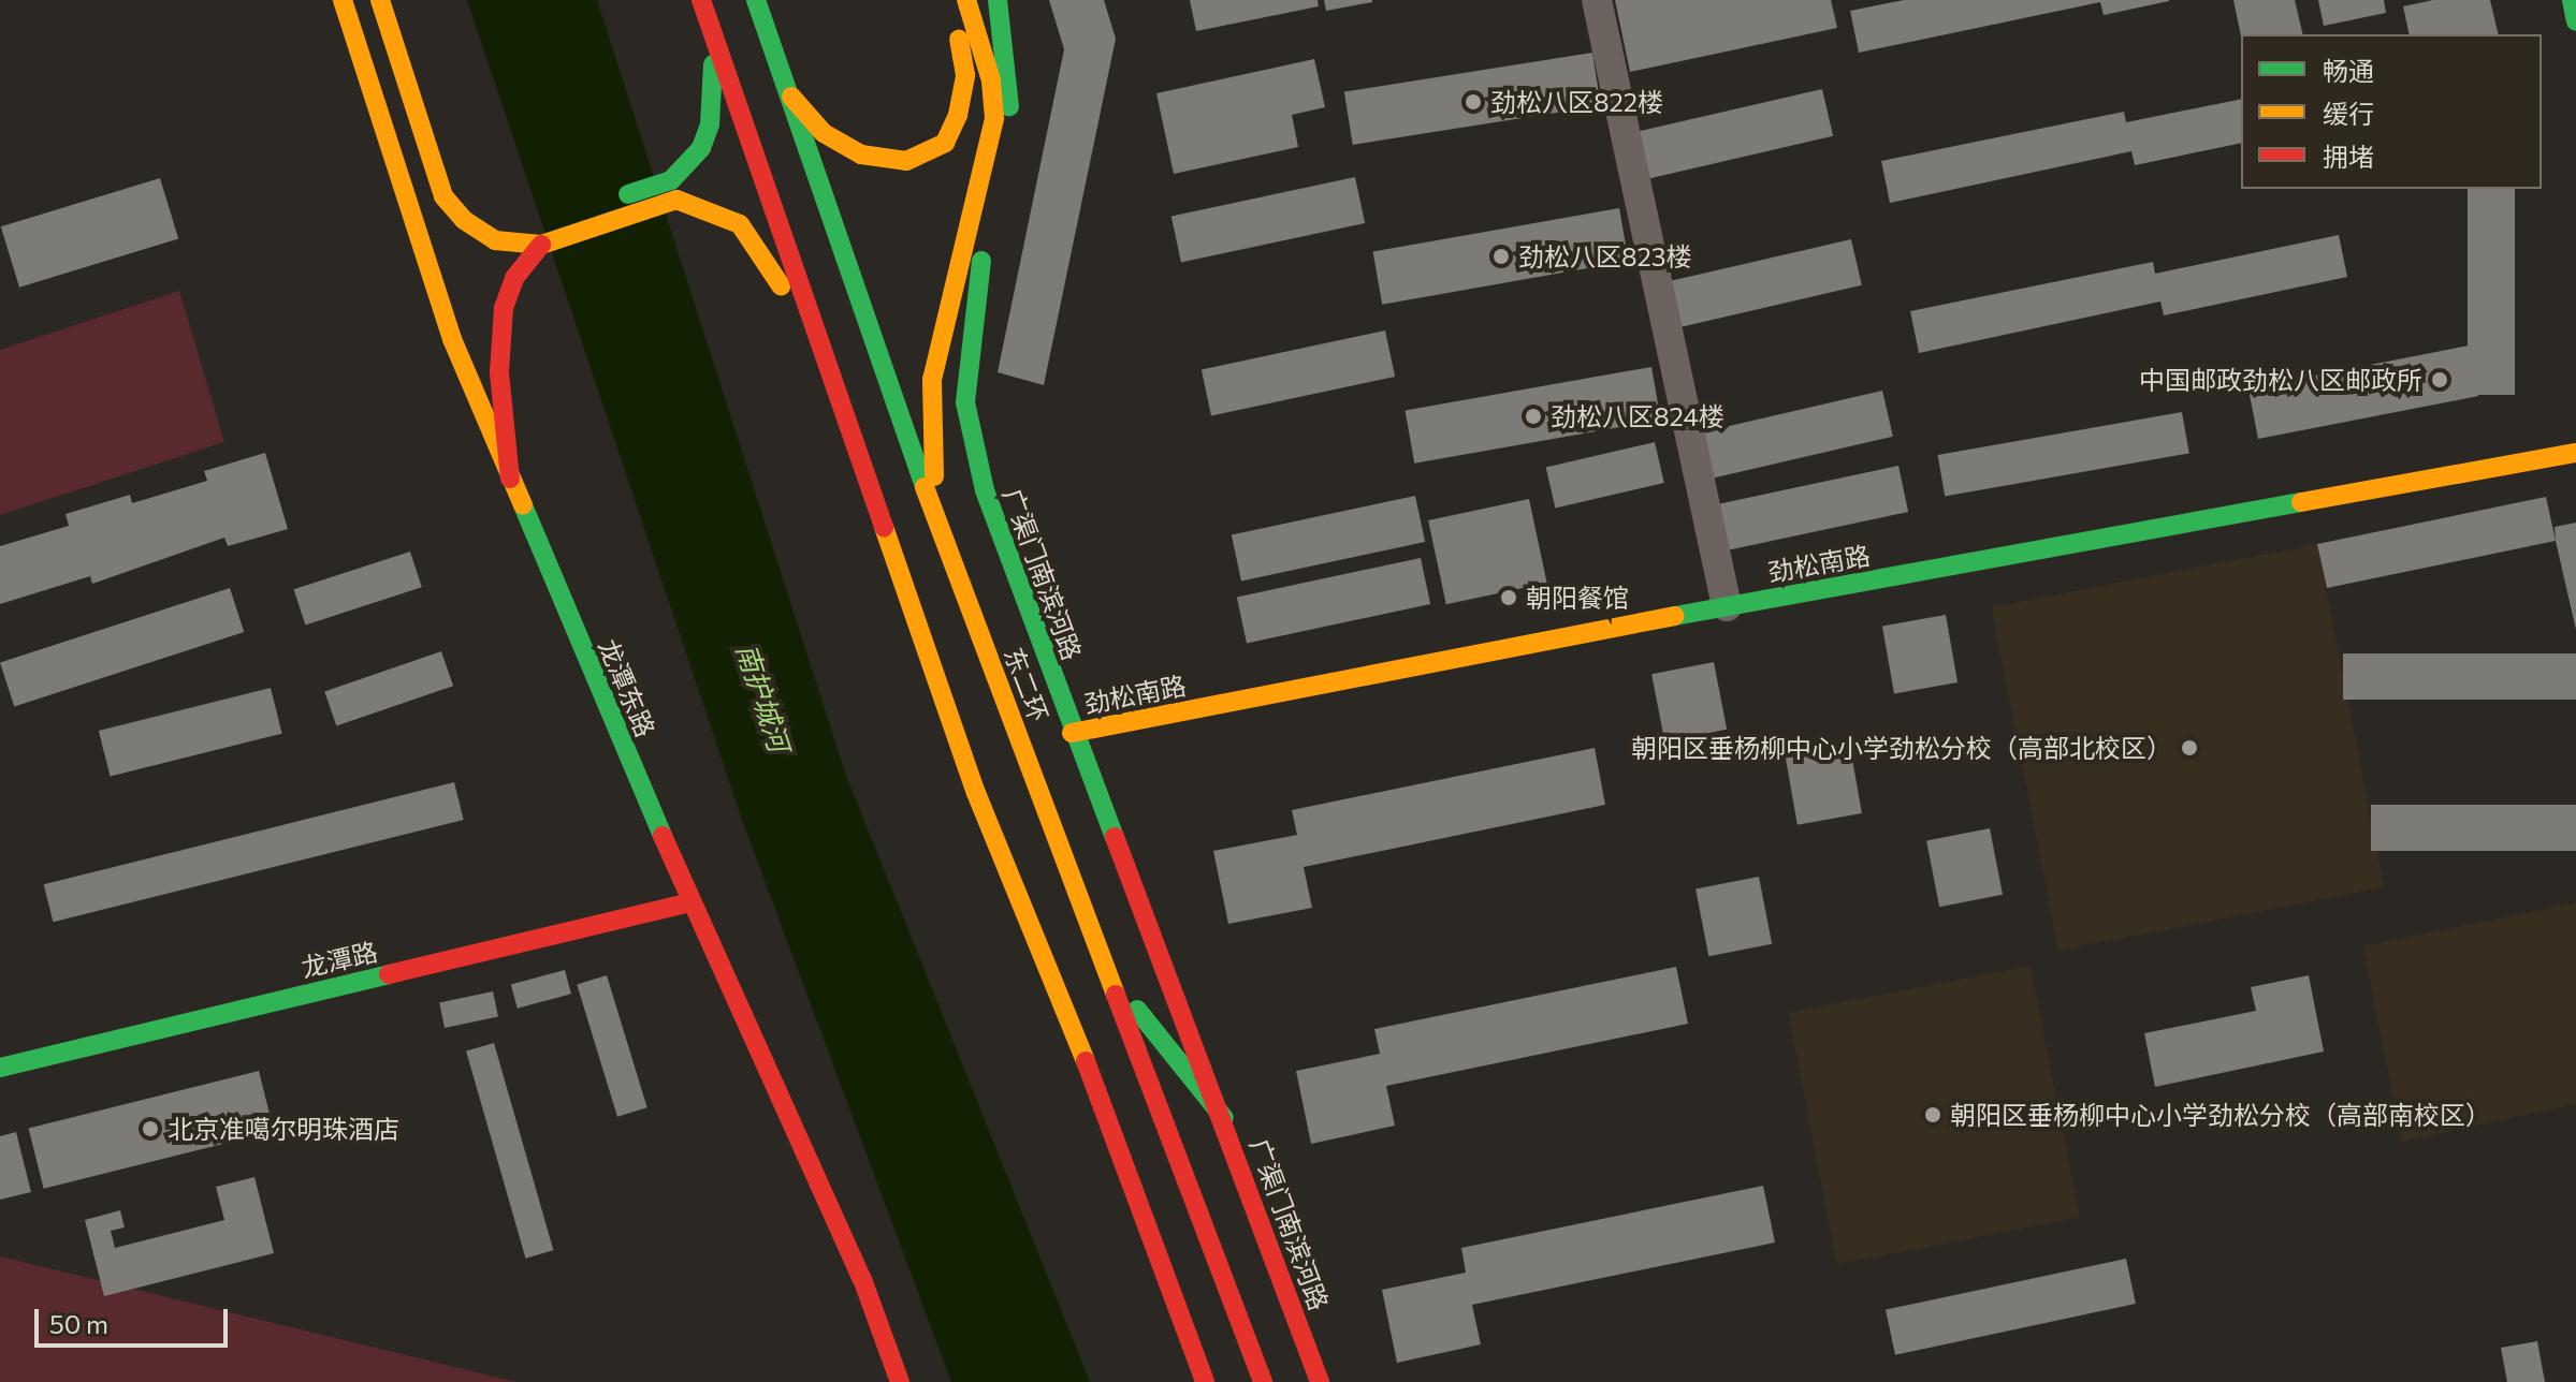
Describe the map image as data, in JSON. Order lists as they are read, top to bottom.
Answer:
{
  "streets": {
    "main road": [
      "劲松南路",
      "广渠门南滨河路",
      "东二环",
      "龙潭东路",
      "龙潭路"
    ]
  },
  "crossings": [
    ["劲松南路", "广渠门南滨河路"],
    ["龙潭东路", "龙潭路"]
  ],
  "water": ["南护城河"],
  "places": [
    "劲松八区822楼",
    "劲松八区823楼",
    "中国邮政劲松八区邮政所",
    "劲松八区824楼",
    "朝阳餐馆",
    "朝阳区垂杨柳中心小学劲松分校（高部北校区）",
    "朝阳区垂杨柳中心小学劲松分校（高部南校区）",
    "北京准噶尔明珠酒店"
  ],
  "legend": ["畅通", "缓行", "拥堵"],
  "scale_bar": "50 m"
}
